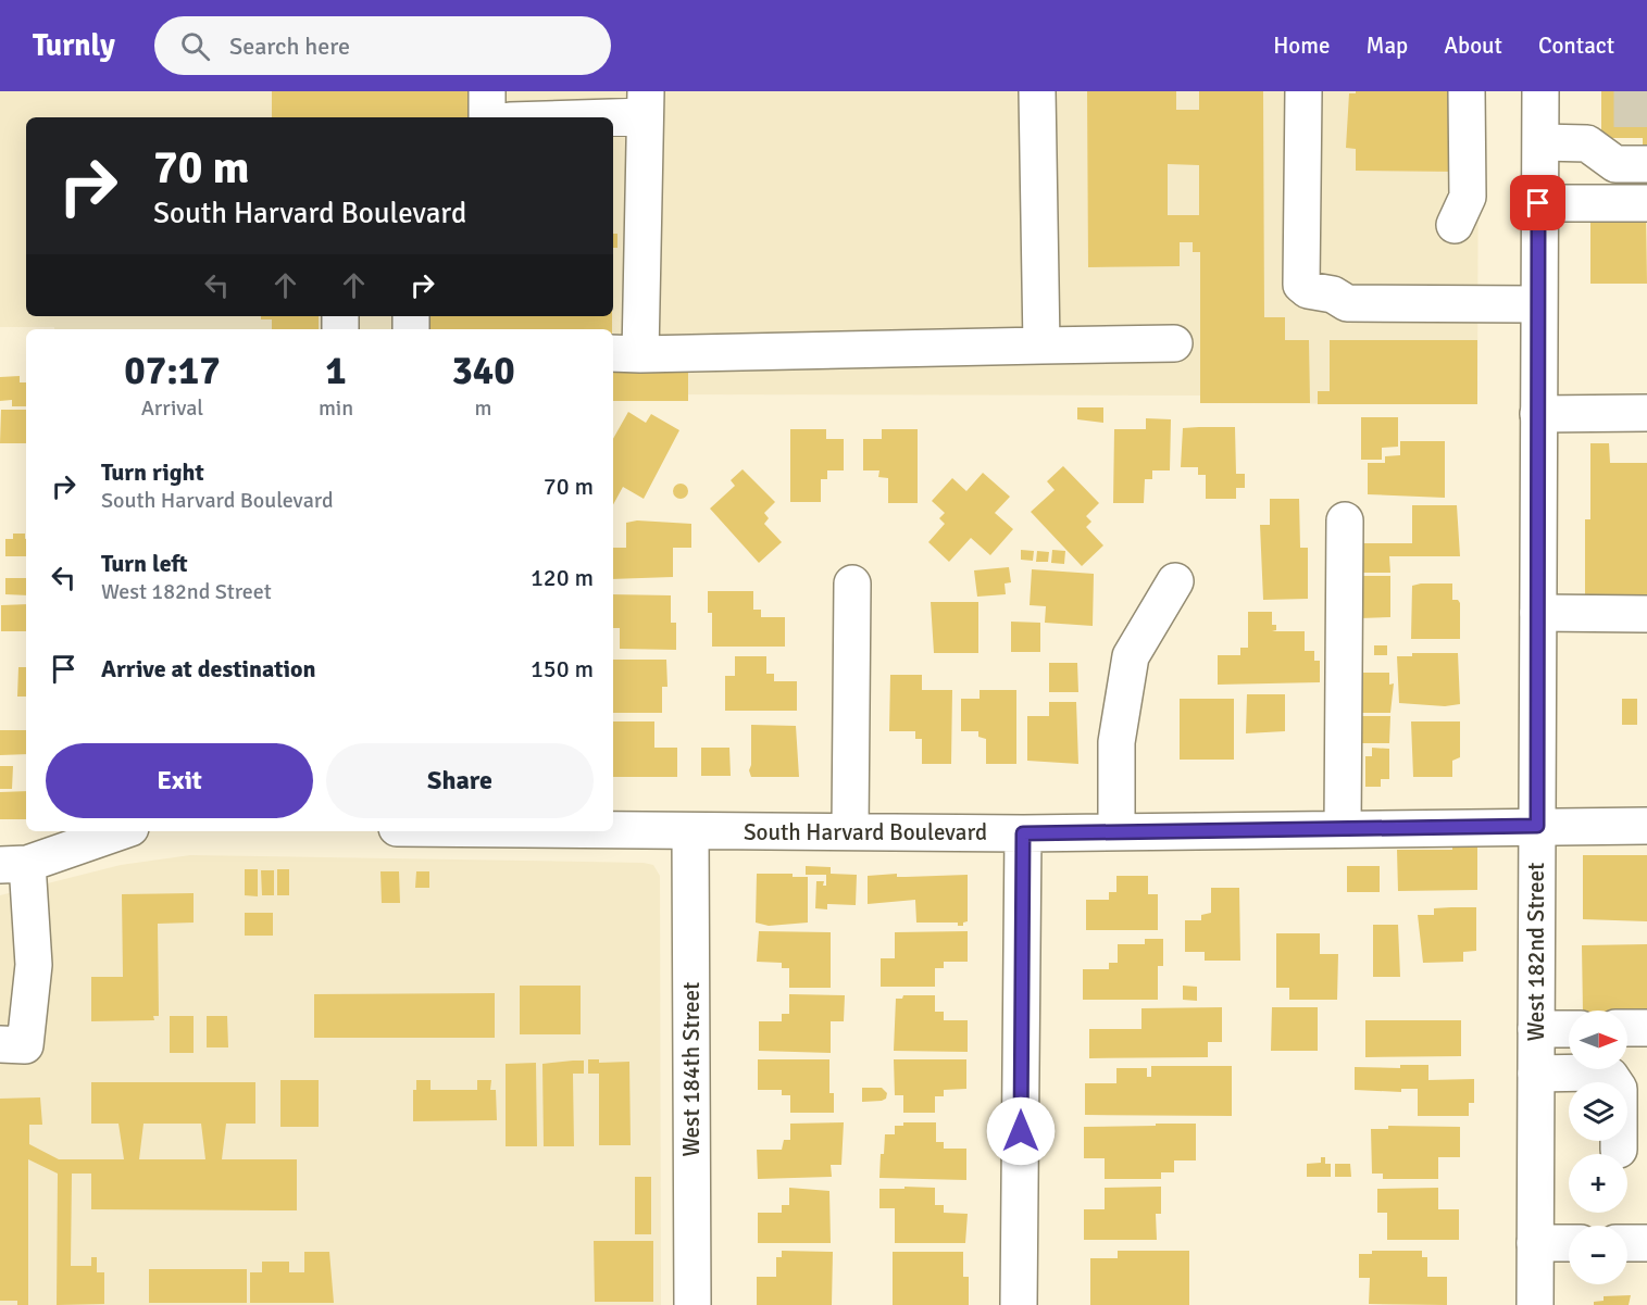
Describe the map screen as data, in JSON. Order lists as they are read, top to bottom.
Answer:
{
  "streets": {
    "street": ["South Harvard Boulevard", "West 182nd Street", "West 184th Street"]
  },
  "crossings": [
    ["South Harvard Boulevard", "West 182nd Street"],
    ["South Harvard Boulevard", "West 184th Street"]
  ],
  "north": "right",
  "page": {
    "header": "Turnly",
    "search": "Search here",
    "nav": [
      "Home",
      "Map",
      "About",
      "Contact"
    ],
    "turn": ["70 m", "South Harvard Boulevard"],
    "eta": [
      "07:17",
      "Arrival",
      "1",
      "min",
      "340",
      "m"
    ],
    "list": [
      {
        "name": "Turn right",
        "note": "South Harvard Boulevard",
        "value": "70 m"
      },
      {
        "name": "Turn left",
        "note": "West 182nd Street",
        "value": "120 m"
      },
      {
        "name": "Arrive at destination",
        "value": "150 m"
      }
    ],
    "buttons": ["Exit", "Share"],
    "map_buttons": ["+", "−"]
  }
}
